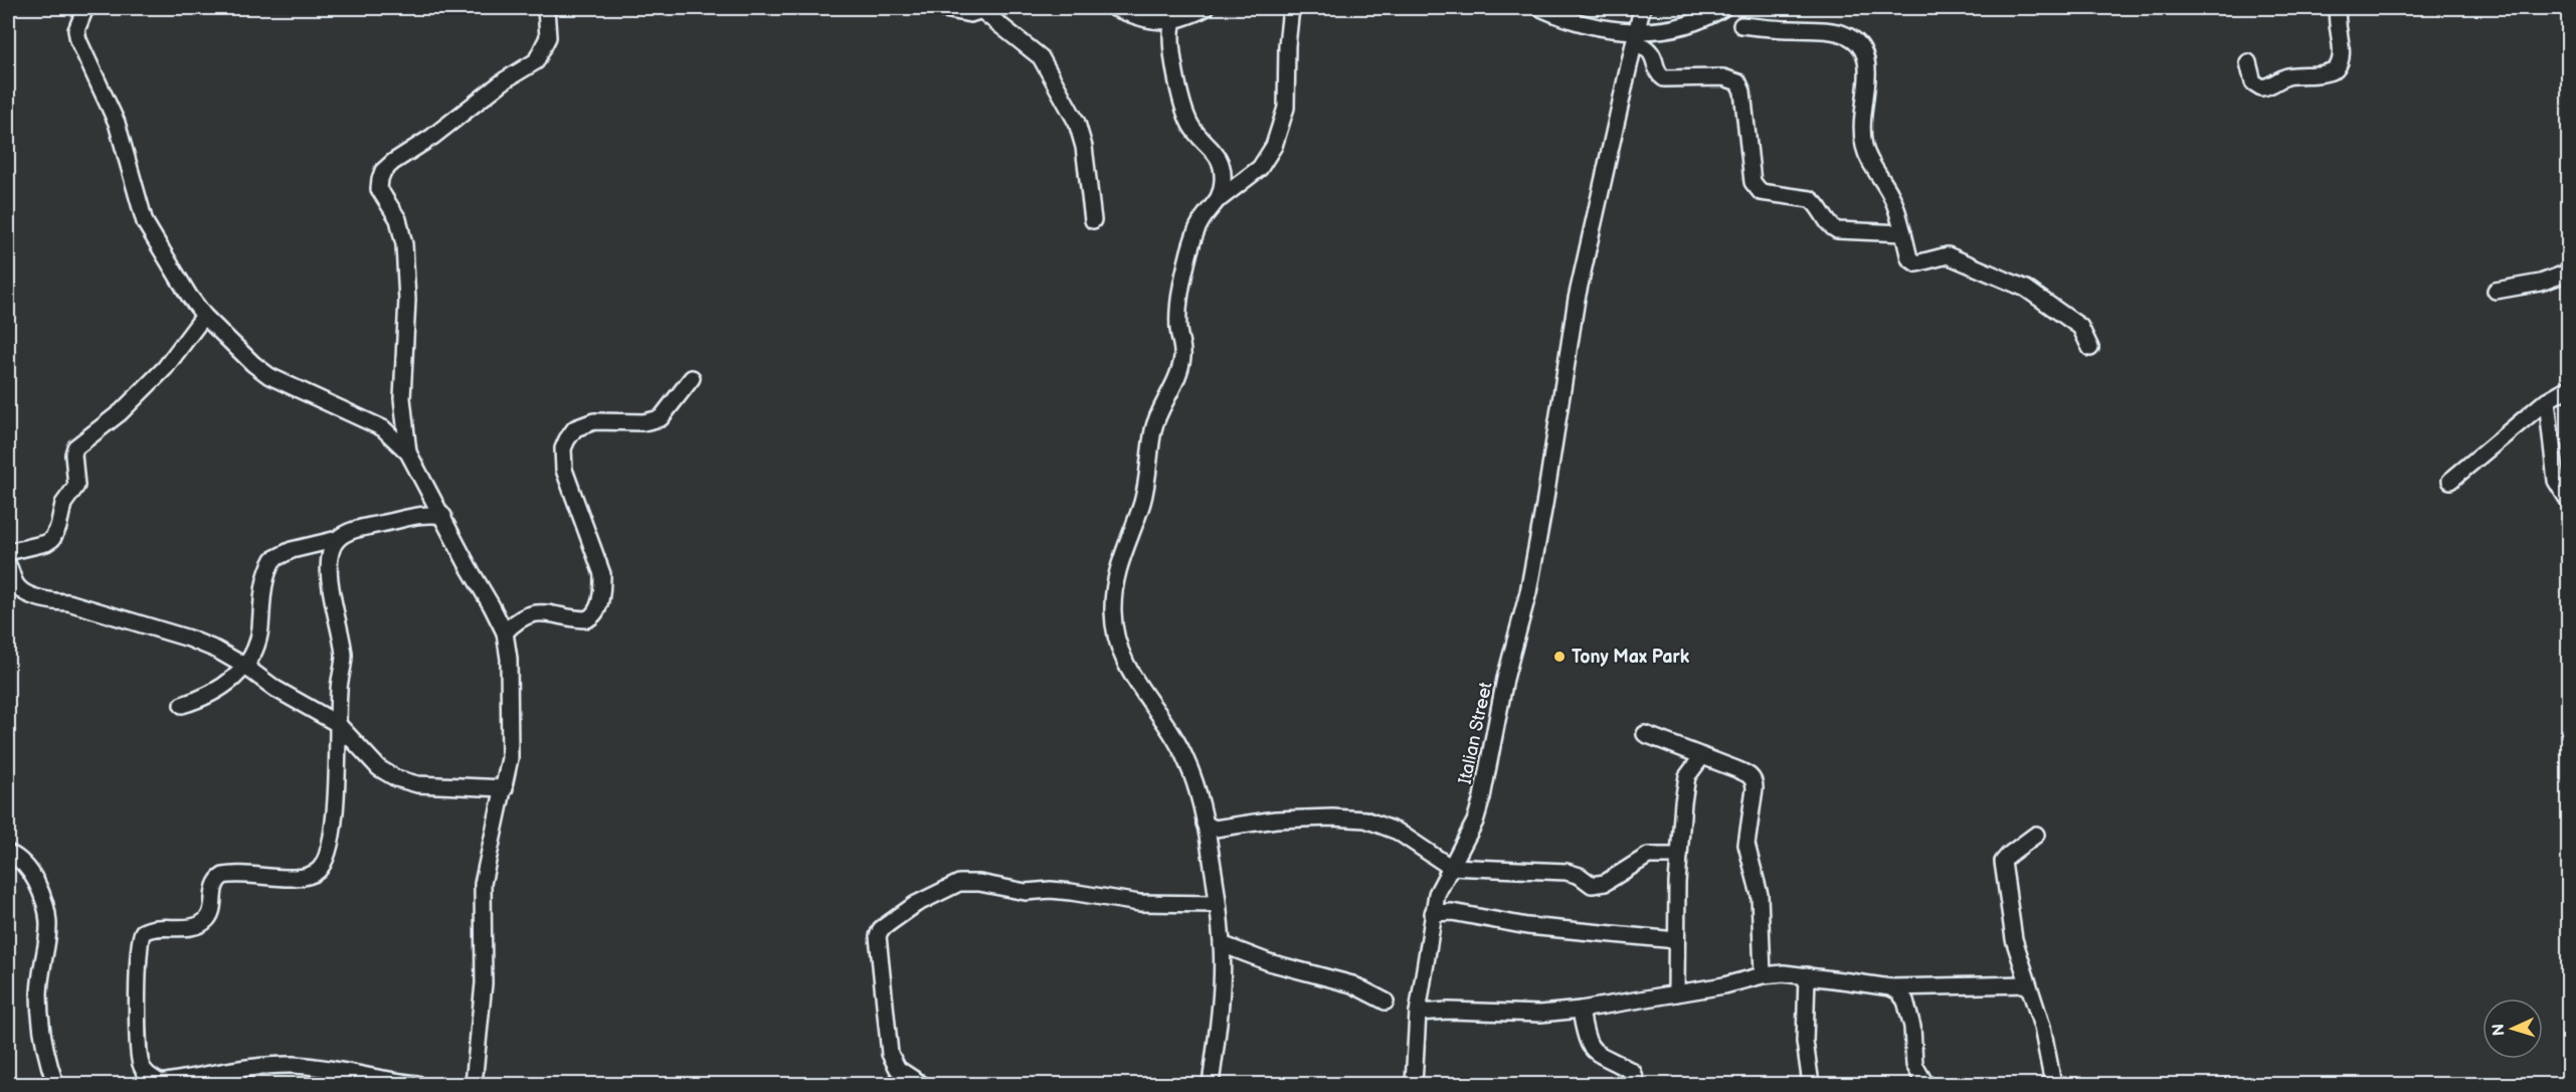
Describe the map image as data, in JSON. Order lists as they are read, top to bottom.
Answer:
{
  "streets": {
    "street": ["Italian Street"]
  },
  "places": ["Tony Max Park"],
  "north": "left"
}
